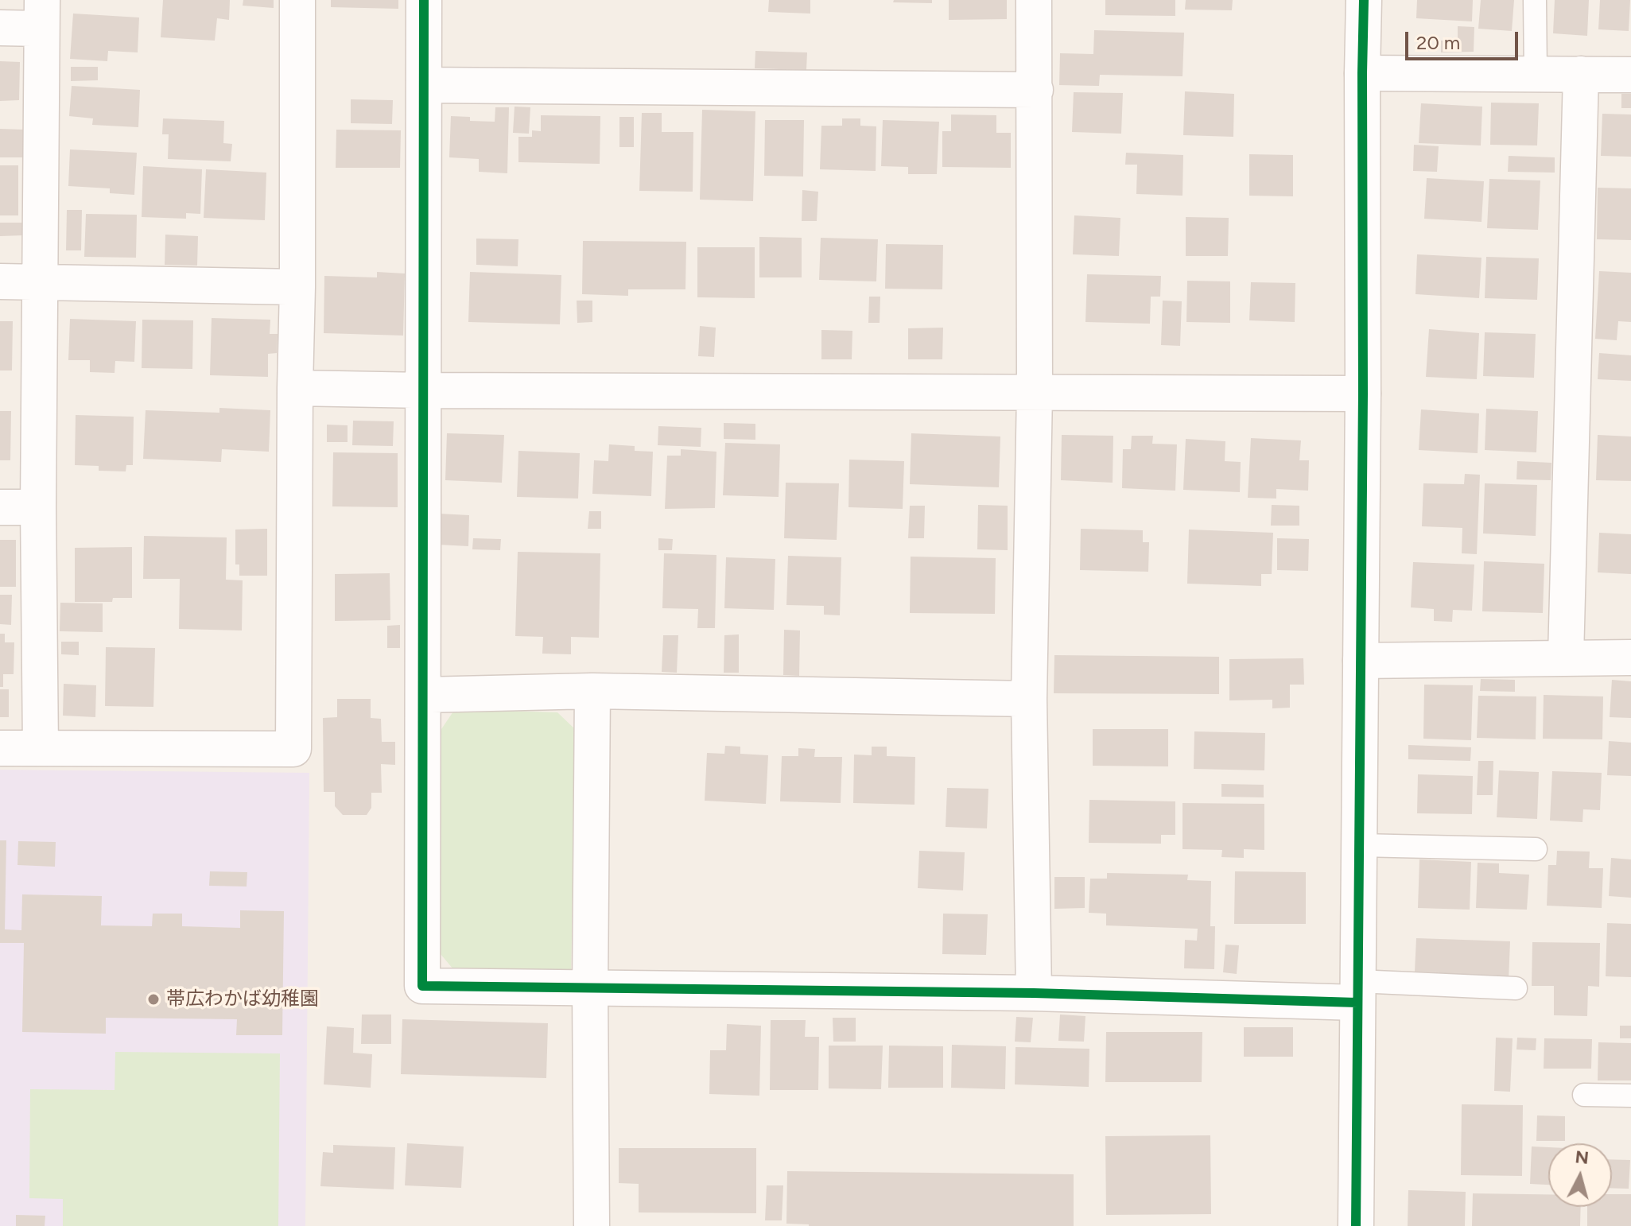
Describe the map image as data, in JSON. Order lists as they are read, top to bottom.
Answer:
{
  "places": ["帯広わかば幼稚園"],
  "scale_bar": "20 m",
  "north": "top"
}
